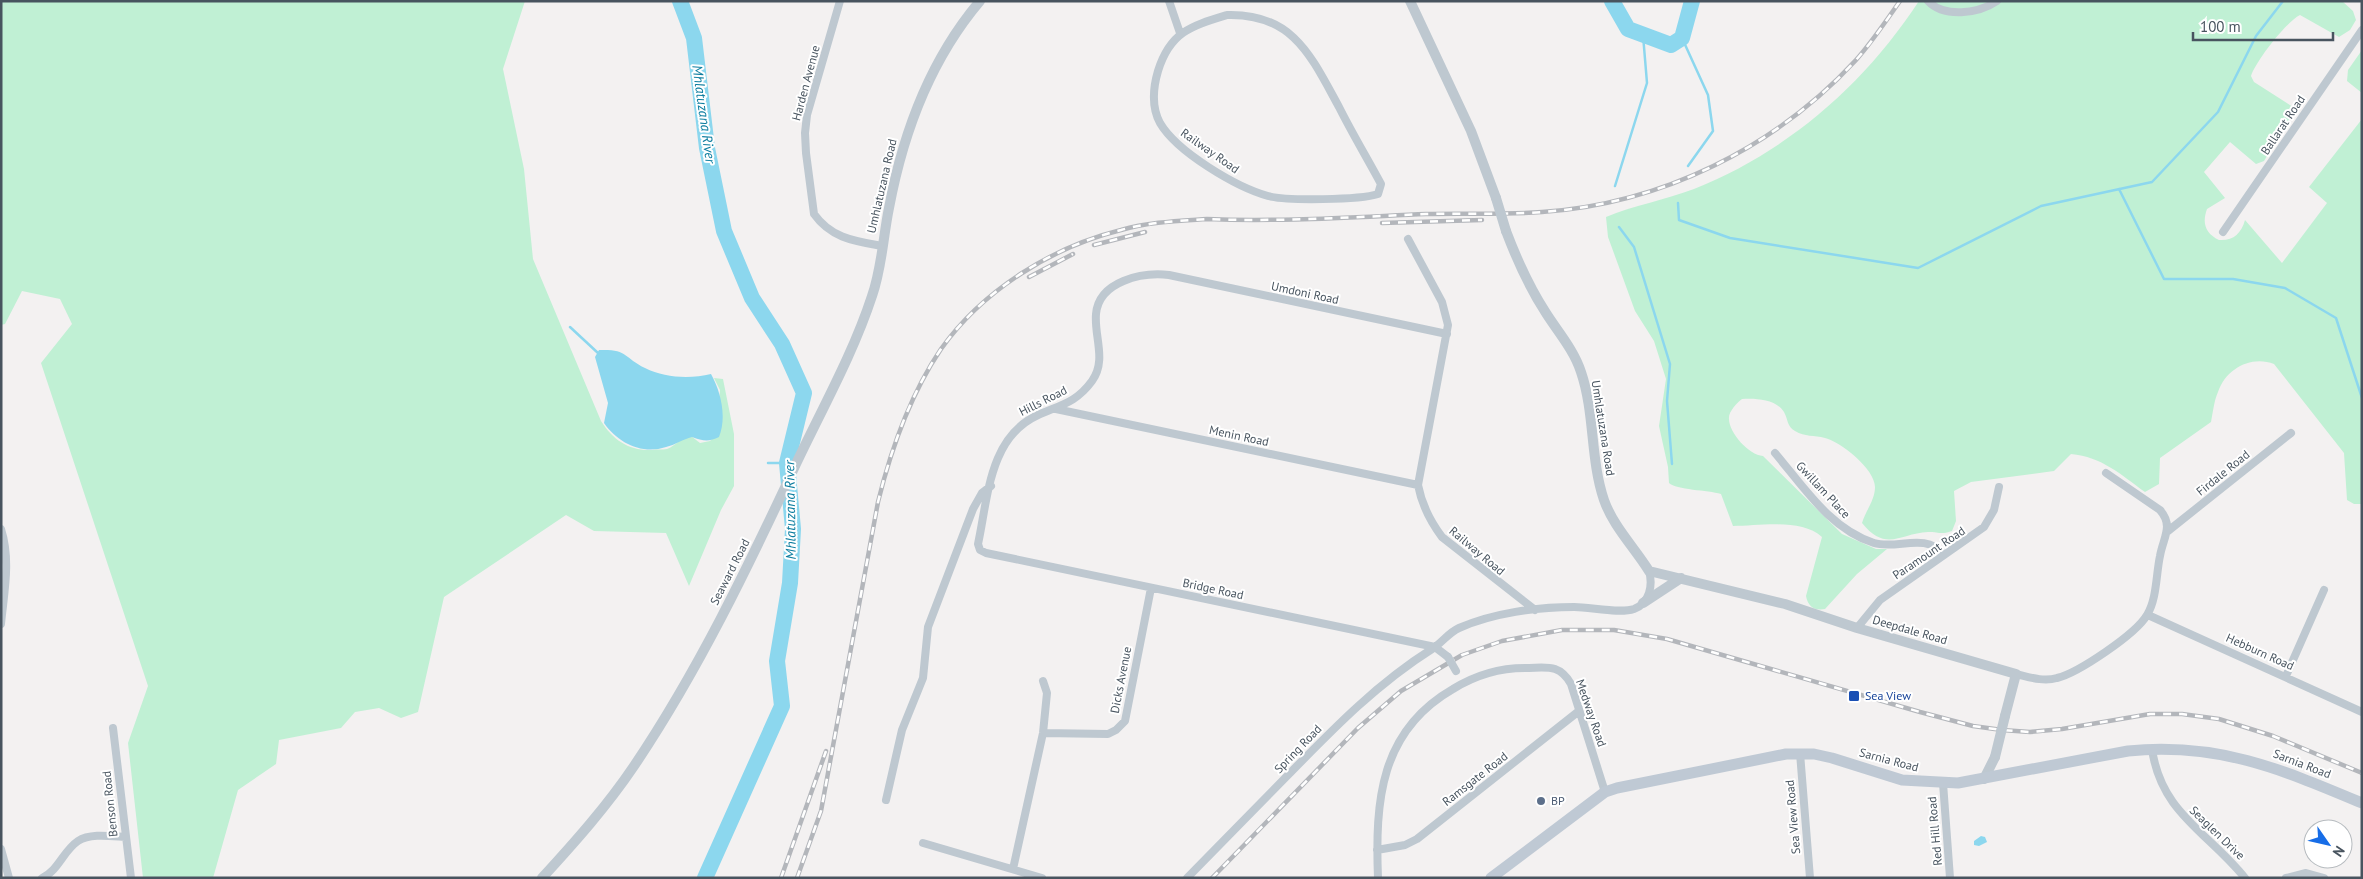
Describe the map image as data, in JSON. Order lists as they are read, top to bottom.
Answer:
{
  "streets": {
    "main road": ["Sarnia Road"],
    "street": [
      "Harden Avenue",
      "Ballarat Road",
      "Railway Road",
      "Umhlatuzana Road",
      "Umdoni Road",
      "Hills Road",
      "Menin Road",
      "Firdale Road",
      "Gwillam Place",
      "Paramount Road",
      "Seaward Road",
      "Bridge Road",
      "Deepdale Road",
      "Hebburn Road",
      "Dicks Avenue",
      "Medway Road",
      "Spring Road",
      "Ramsgate Road",
      "Benson Road",
      "Sea View Road",
      "Red Hill Road",
      "Seaglen Drive"
    ]
  },
  "crossings": [
    ["Harden Avenue", "Umhlatuzana Road"],
    ["Harden Avenue", "Seaward Road"],
    ["Railway Road", "Umdoni Road"],
    ["Railway Road", "Menin Road"],
    ["Umhlatuzana Road", "Seaward Road"],
    ["Umhlatuzana Road", "Deepdale Road"],
    ["Umdoni Road", "Hills Road"],
    ["Hills Road", "Menin Road"],
    ["Hills Road", "Bridge Road"],
    ["Gwillam Place", "Paramount Road"],
    ["Paramount Road", "Deepdale Road"],
    ["Bridge Road", "Dicks Avenue"],
    ["Bridge Road", "Spring Road"],
    ["Deepdale Road", "Hebburn Road"],
    ["Medway Road", "Sarnia Road"],
    ["Medway Road", "Ramsgate Road"],
    ["Sarnia Road", "Sea View Road"],
    ["Sarnia Road", "Red Hill Road"],
    ["Sarnia Road", "Seaglen Drive"]
  ],
  "water": ["Mhlatuzana River"],
  "places": {
    "transit": ["Sea View"],
    "other": ["BP"]
  },
  "scale_bar": "100 m",
  "north": "bottom right"
}
